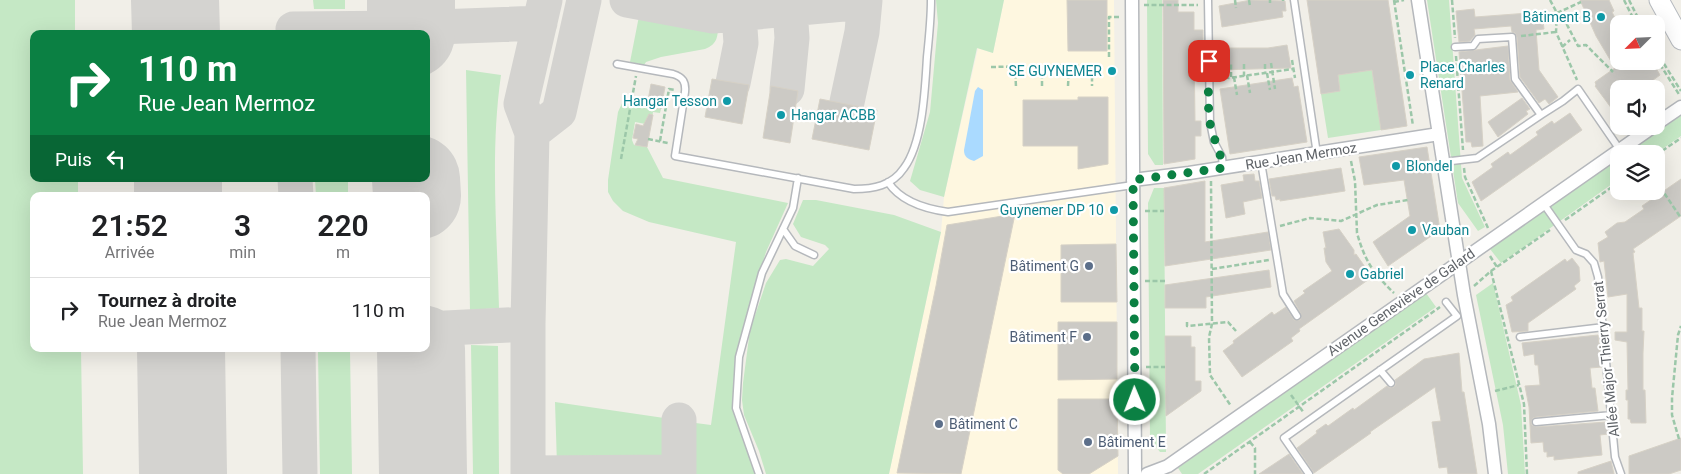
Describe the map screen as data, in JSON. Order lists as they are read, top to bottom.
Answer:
{
  "streets": {
    "street": ["Rue Jean Mermoz", "Avenue Geneviève de Galard"],
    "lane": ["Allée Major Thierry Serrat"]
  },
  "crossings": [
    ["Avenue Geneviève de Galard", "Allée Major Thierry Serrat"]
  ],
  "places": [
    "Bâtiment B",
    "SE GUYNEMER",
    "Place Charles Renard",
    "Hangar Tesson",
    "Hangar ACBB",
    "Blondel",
    "Guynemer DP 10",
    "Vauban",
    "Bâtiment G",
    "Gabriel",
    "Bâtiment F",
    "Bâtiment C",
    "Bâtiment E"
  ],
  "north": "bottom left",
  "page": {
    "turn": ["110 m", "Rue Jean Mermoz"],
    "then": "Puis",
    "eta": [
      "21:52",
      "Arrivée",
      "3",
      "min",
      "220",
      "m"
    ],
    "list": [
      {
        "name": "Tournez à droite",
        "note": "Rue Jean Mermoz",
        "value": "110 m"
      }
    ]
  }
}
